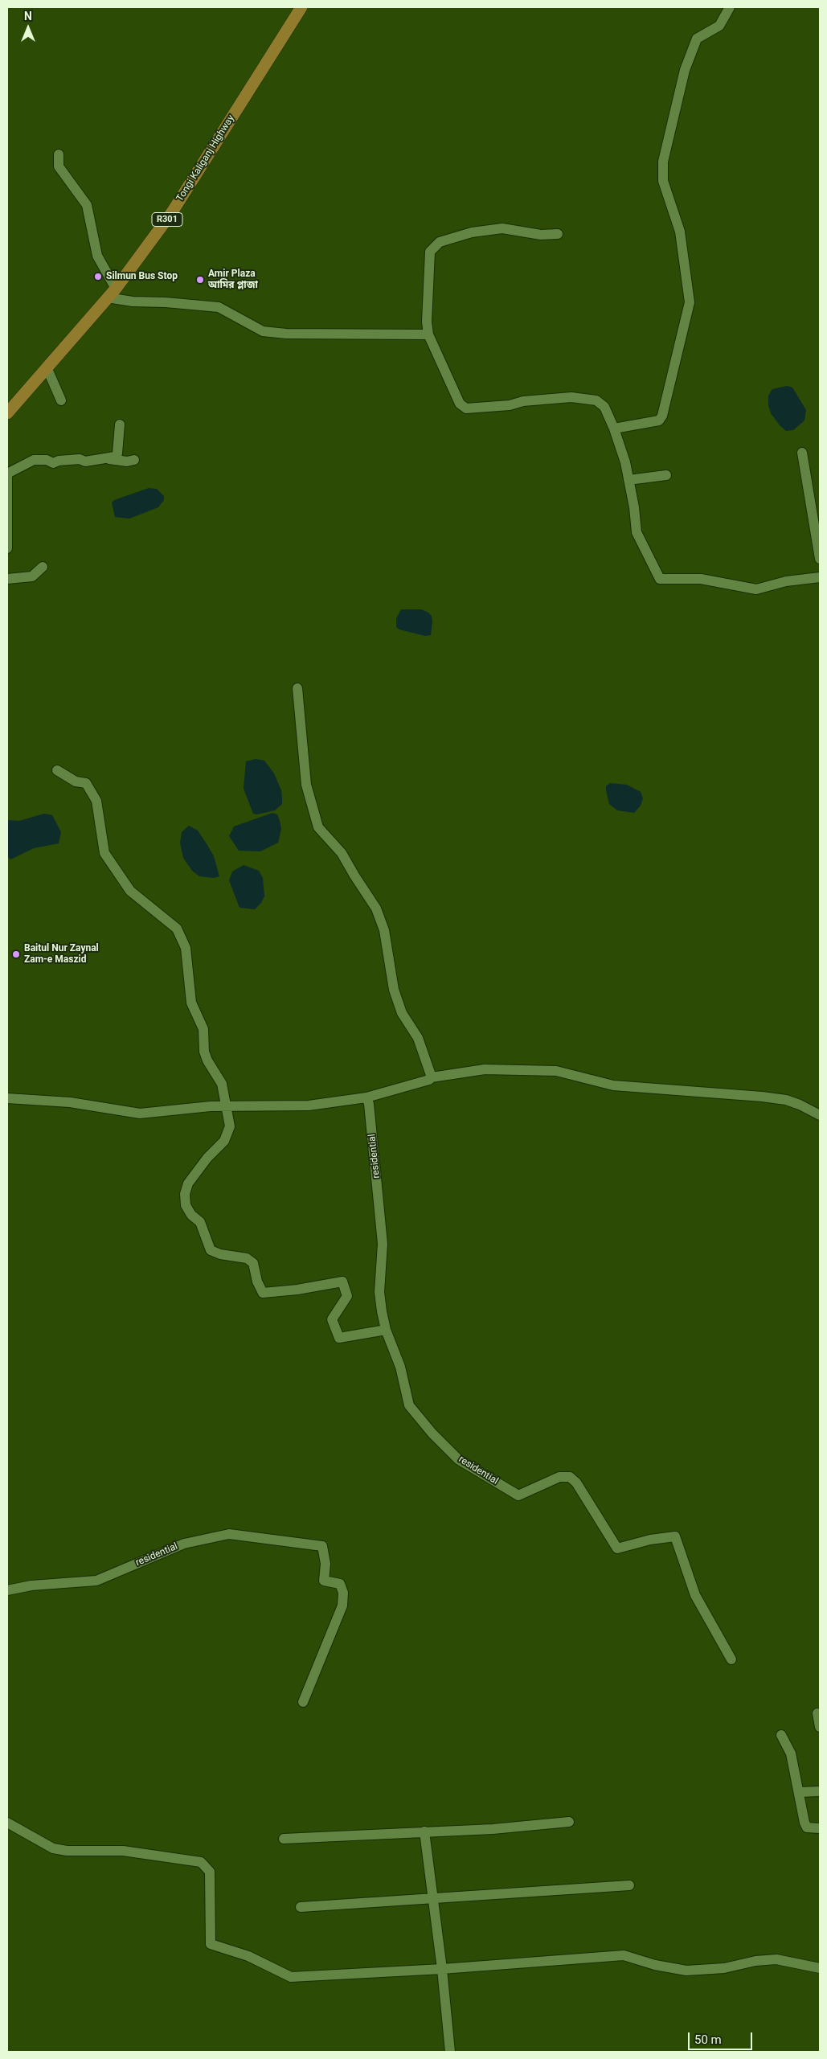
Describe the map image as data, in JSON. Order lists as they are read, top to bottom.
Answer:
{
  "streets": {
    "main road": ["Tongi Kaliganj Highway", "R301"],
    "street": ["residential"]
  },
  "places": ["Silmun Bus Stop", "Amir Plaza আমির প্লাজা", "Baitul Nur Zaynal Zam-e Maszid"],
  "scale_bar": "50 m",
  "north": "top"
}
